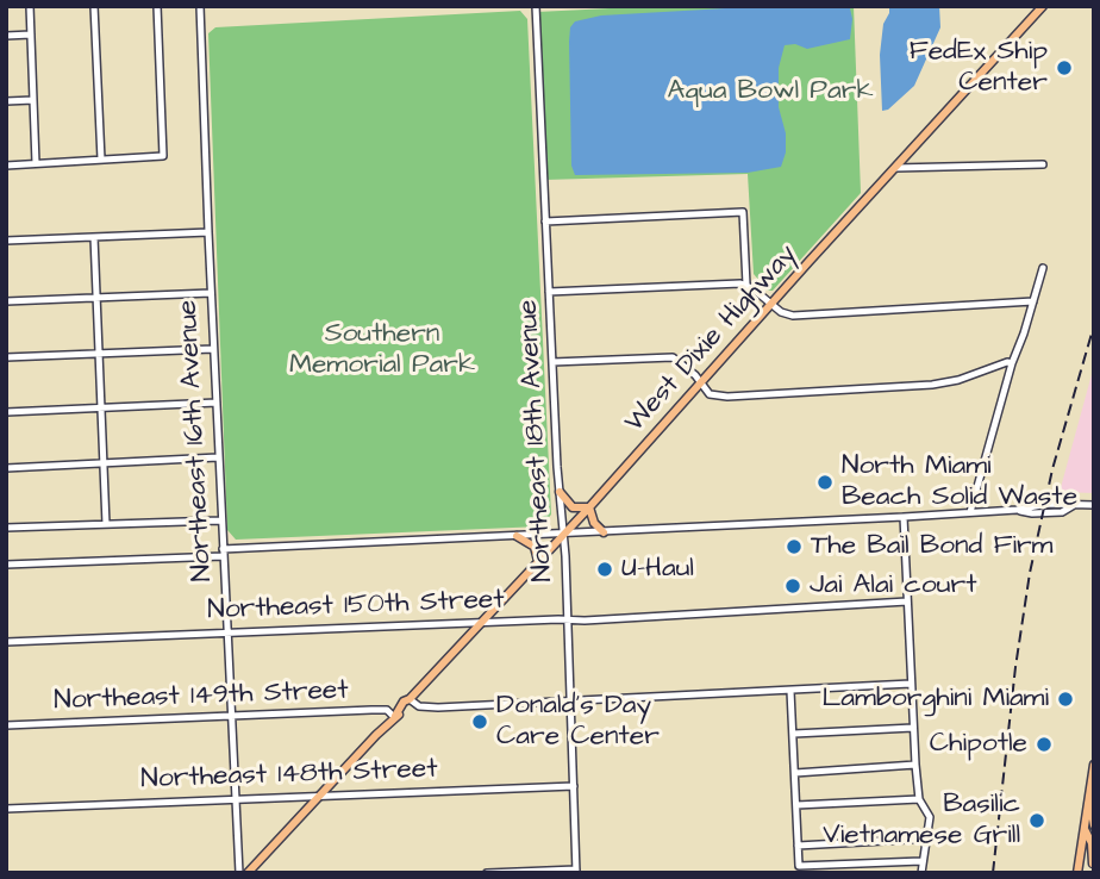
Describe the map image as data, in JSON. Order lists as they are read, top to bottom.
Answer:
{
  "streets": {
    "main road": ["West Dixie Highway"],
    "street": [
      "Northeast 16th Avenue",
      "Northeast 18th Avenue",
      "Northeast 150th Street",
      "Northeast 149th Street",
      "Northeast 148th Street"
    ]
  },
  "crossings": [
    ["West Dixie Highway", "Northeast 18th Avenue"],
    ["West Dixie Highway", "Northeast 150th Street"],
    ["West Dixie Highway", "Northeast 149th Street"],
    ["West Dixie Highway", "Northeast 148th Street"],
    ["Northeast 16th Avenue", "Northeast 150th Street"],
    ["Northeast 16th Avenue", "Northeast 149th Street"],
    ["Northeast 16th Avenue", "Northeast 148th Street"],
    ["Northeast 18th Avenue", "Northeast 150th Street"],
    ["Northeast 18th Avenue", "Northeast 148th Street"]
  ],
  "parks": ["Aqua Bowl Park", "Southern Memorial Park"],
  "places": [
    "FedEx Ship Center",
    "North Miami Beach Solid Waste",
    "The Bail Bond Firm",
    "U-Haul",
    "Jai Alai court",
    "Lamborghini Miami",
    "Donald's Day Care Center",
    "Chipotle",
    "Basilic Vietnamese Grill"
  ]
}
